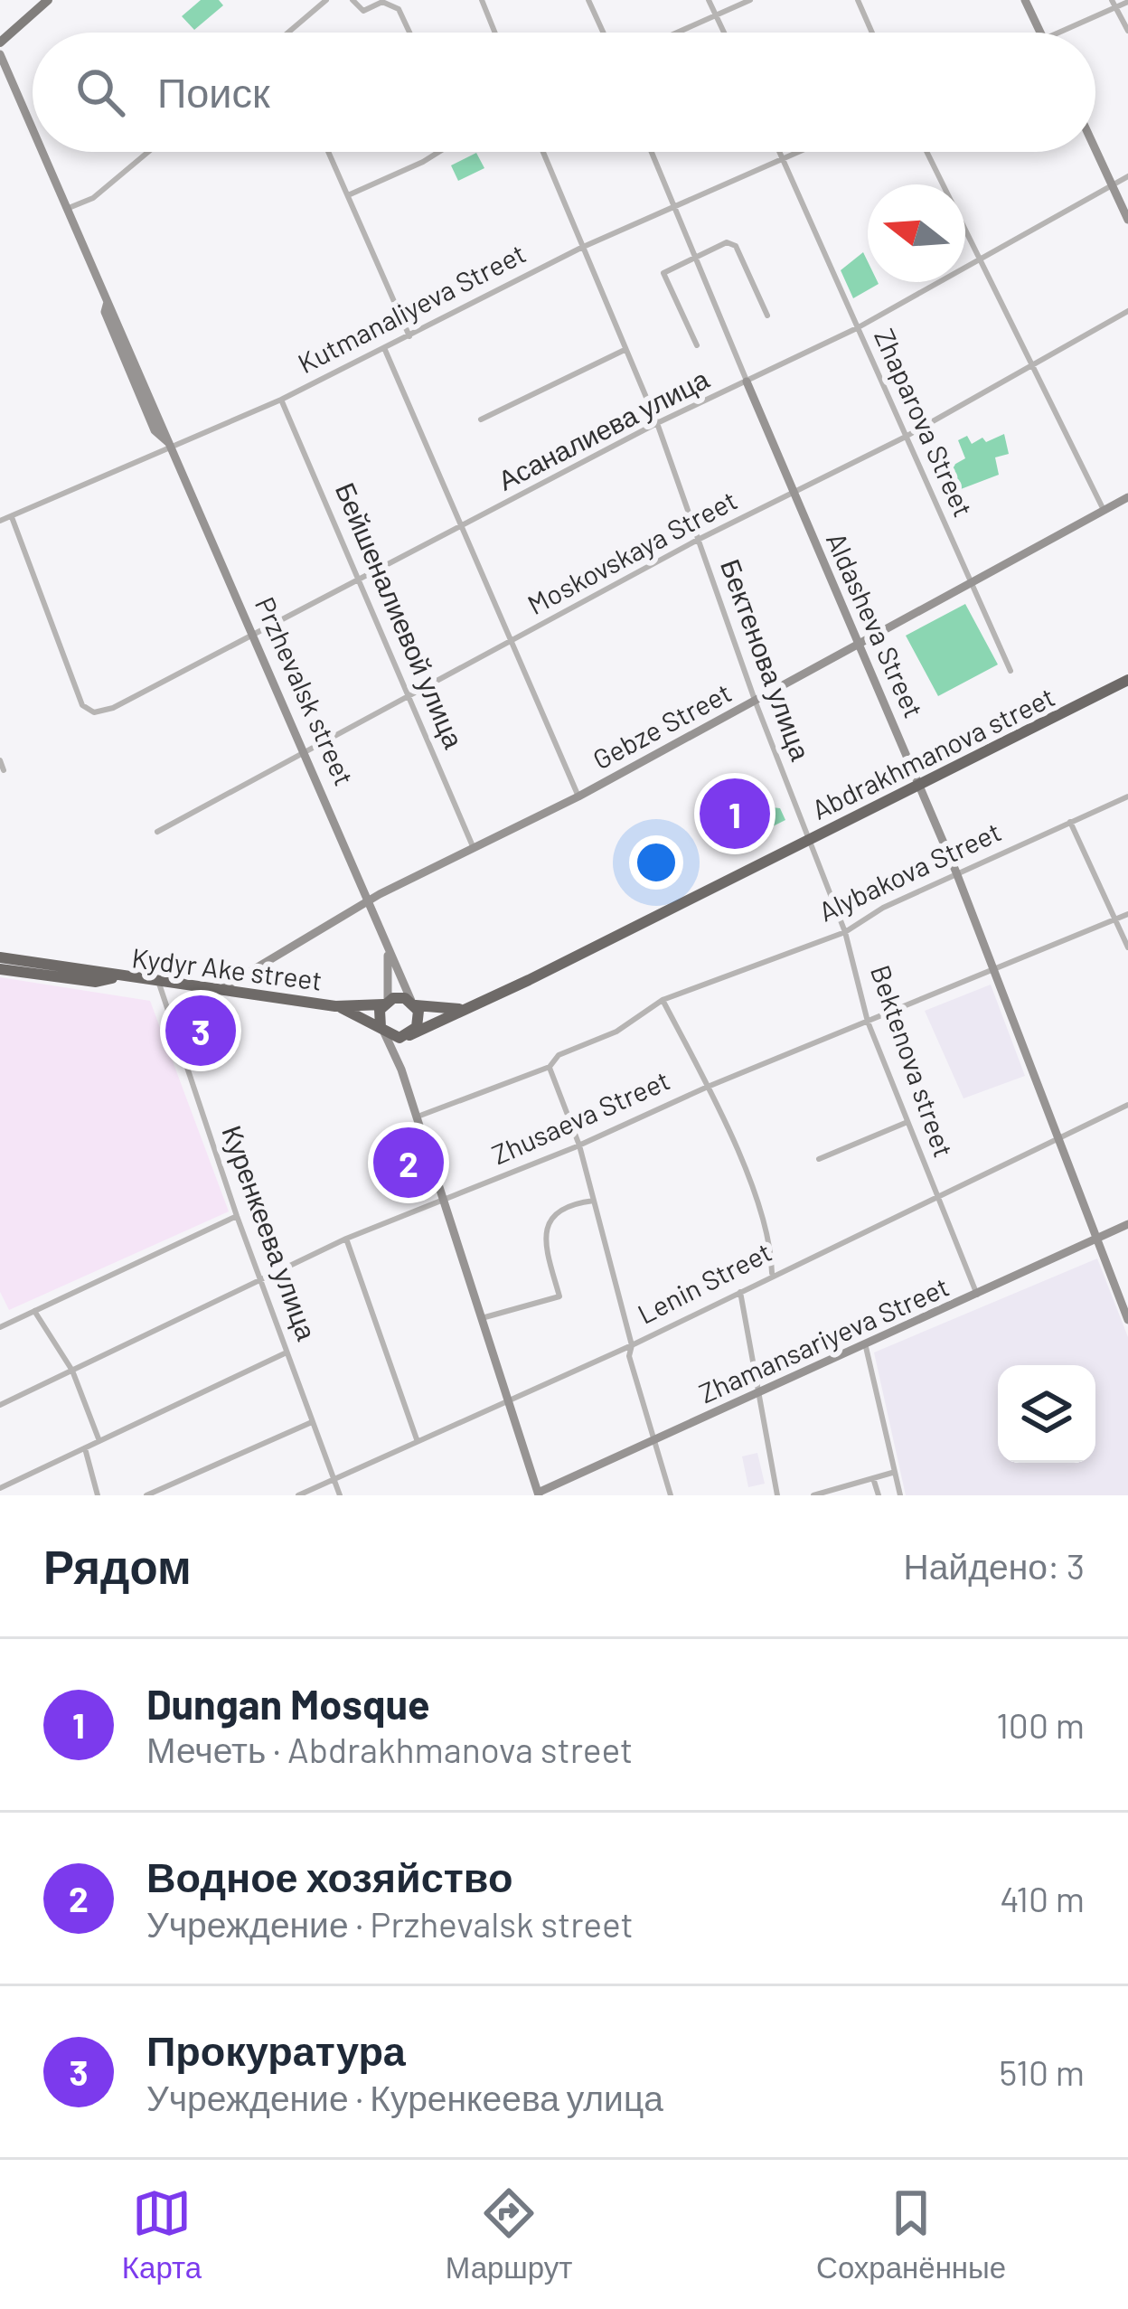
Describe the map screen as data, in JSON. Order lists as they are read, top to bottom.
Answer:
{
  "streets": {
    "highway": ["Abdrakhmanova street", "Kydyr Ake street"],
    "main road": [
      "Aldasheva Street",
      "Przhevalsk street",
      "Gebze Street",
      "Zhamansariyeva Street"
    ],
    "street": [
      "Kutmanaliyeva Street",
      "Zhaparova Street",
      "Асаналиева улица",
      "Moskovskaya Street",
      "Бейшеналиевой улица",
      "Бектенова улица",
      "Alybakova Street",
      "Bektenova street",
      "Zhusaeva Street",
      "Куренкеева улица",
      "Lenin Street"
    ]
  },
  "crossings": [
    ["Kutmanaliyeva Street", "Zhaparova Street"],
    ["Kutmanaliyeva Street", "Асаналиева улица"],
    ["Kutmanaliyeva Street", "Бейшеналиевой улица"],
    ["Kutmanaliyeva Street", "Aldasheva Street"],
    ["Kutmanaliyeva Street", "Бектенова улица"],
    ["Kutmanaliyeva Street", "Przhevalsk street"],
    ["Zhaparova Street", "Асаналиева улица"],
    ["Zhaparova Street", "Moskovskaya Street"],
    ["Zhaparova Street", "Gebze Street"],
    ["Асаналиева улица", "Бейшеналиевой улица"],
    ["Асаналиева улица", "Aldasheva Street"],
    ["Асаналиева улица", "Бектенова улица"],
    ["Асаналиева улица", "Przhevalsk street"],
    ["Moskovskaya Street", "Бейшеналиевой улица"],
    ["Moskovskaya Street", "Aldasheva Street"],
    ["Moskovskaya Street", "Бектенова улица"],
    ["Moskovskaya Street", "Przhevalsk street"],
    ["Бейшеналиевой улица", "Gebze Street"],
    ["Aldasheva Street", "Gebze Street"],
    ["Aldasheva Street", "Abdrakhmanova street"],
    ["Aldasheva Street", "Alybakova Street"],
    ["Aldasheva Street", "Zhusaeva Street"],
    ["Aldasheva Street", "Lenin Street"],
    ["Aldasheva Street", "Zhamansariyeva Street"],
    ["Бектенова улица", "Gebze Street"],
    ["Бектенова улица", "Abdrakhmanova street"],
    ["Бектенова улица", "Bektenova street"],
    ["Przhevalsk street", "Gebze Street"],
    ["Przhevalsk street", "Kydyr Ake street"],
    ["Gebze Street", "Kydyr Ake street"],
    ["Abdrakhmanova street", "Bektenova street"],
    ["Alybakova Street", "Bektenova street"],
    ["Kydyr Ake street", "Куренкеева улица"],
    ["Bektenova street", "Zhusaeva Street"],
    ["Bektenova street", "Lenin Street"],
    ["Bektenova street", "Zhamansariyeva Street"],
    ["Zhusaeva Street", "Куренкеева улица"],
    ["Куренкеева улица", "Lenin Street"]
  ],
  "north": "left",
  "page": {
    "search": "Поиск",
    "pins": ["1", "3", "2"],
    "heading": ["Рядом", "Найдено: 3"],
    "list": [
      {
        "mark": "1",
        "name": "Dungan Mosque",
        "note": "Мечеть · Abdrakhmanova street",
        "value": "100 m"
      },
      {
        "mark": "2",
        "name": "Водное хозяйство",
        "note": "Учреждение · Przhevalsk street",
        "value": "410 m"
      },
      {
        "mark": "3",
        "name": "Прокуратура",
        "note": "Учреждение · Куренкеева улица",
        "value": "510 m"
      }
    ],
    "nav": ["Карта", "Маршрут", "Сохранённые"]
  }
}
